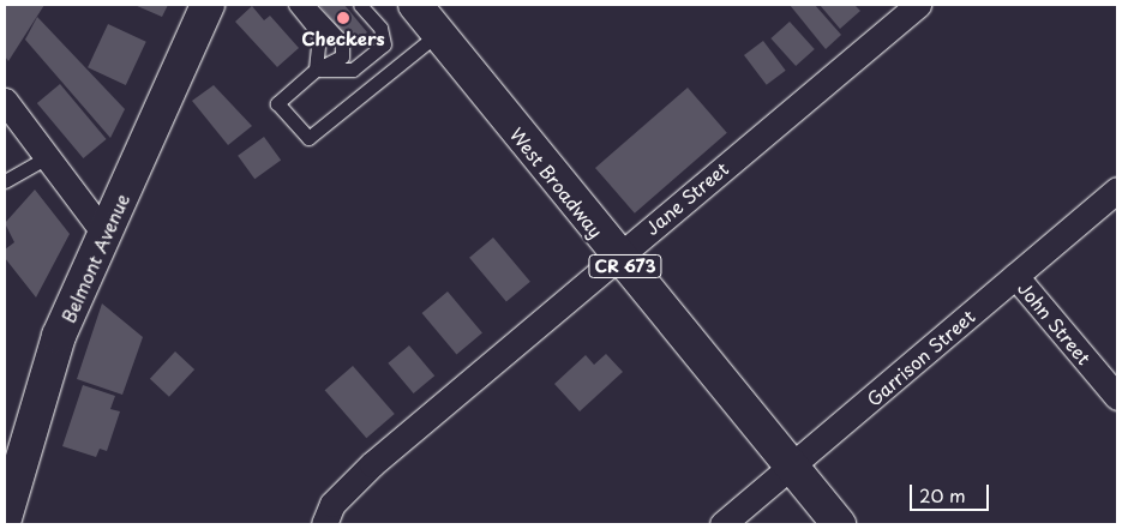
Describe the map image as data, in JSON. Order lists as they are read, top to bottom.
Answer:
{
  "streets": {
    "main road": ["West Broadway", "Belmont Avenue", "CR 673"],
    "street": ["Jane Street", "John Street", "Garrison Street"]
  },
  "crossings": [
    ["West Broadway", "Jane Street"],
    ["West Broadway", "Garrison Street"],
    ["John Street", "Garrison Street"]
  ],
  "places": ["Checkers"],
  "scale_bar": "20 m"
}
